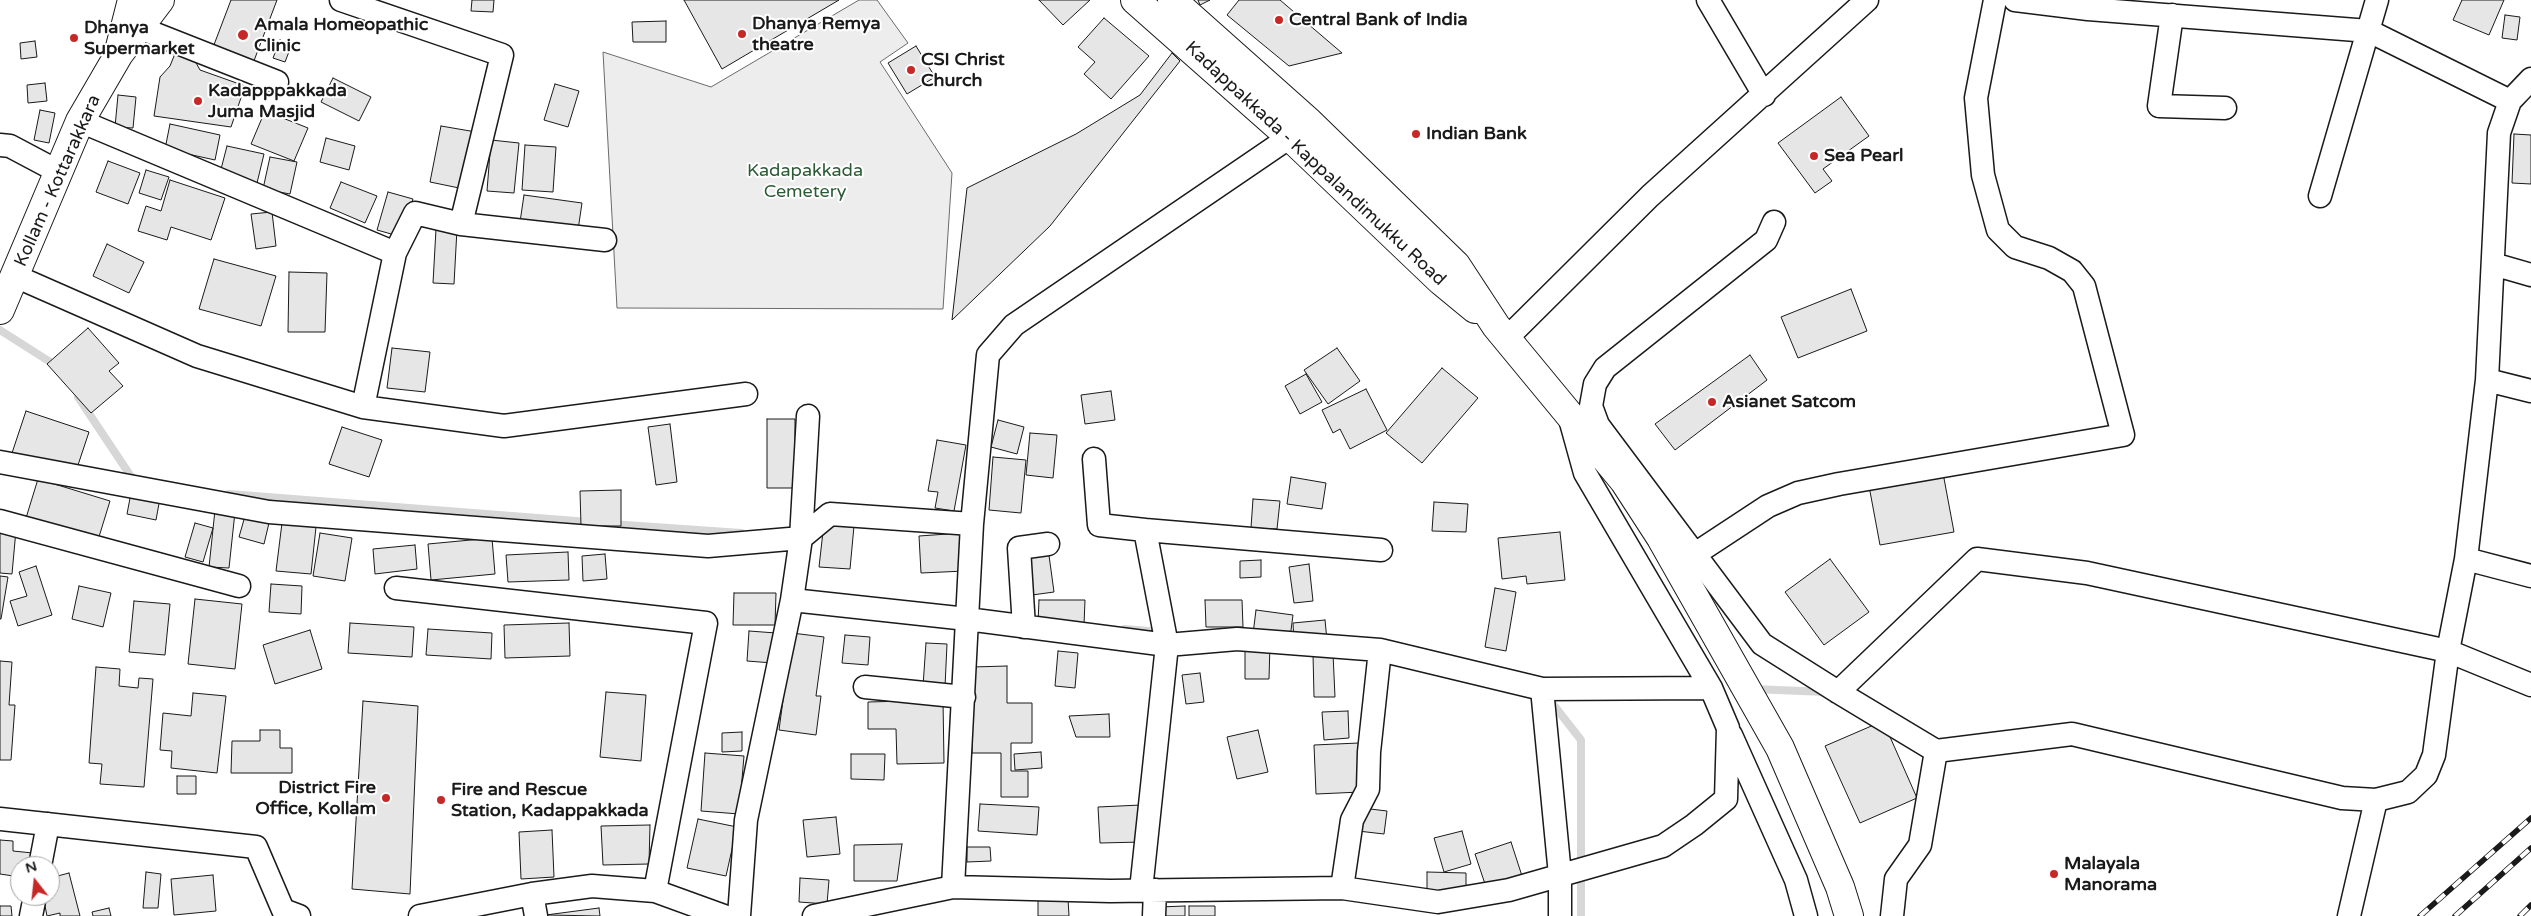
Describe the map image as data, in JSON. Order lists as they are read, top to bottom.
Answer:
{
  "streets": {
    "main road": ["Kadappakkada - Kappalandimukku Road", "Kollam - Kottarakkara"]
  },
  "parks": ["Kadapakkada Cemetery"],
  "places": [
    "Central Bank of India",
    "Dhanya Remya theatre",
    "Amala Homeopathic Clinic",
    "Dhanya Supermarket",
    "CSI Christ Church",
    "Kadapppakkada Juma Masjid",
    "Indian Bank",
    "Sea Pearl",
    "Asianet Satcom",
    "District Fire Office, Kollam",
    "Fire and Rescue Station, Kadappakkada",
    "Malayala Manorama"
  ],
  "north": "top"
}
